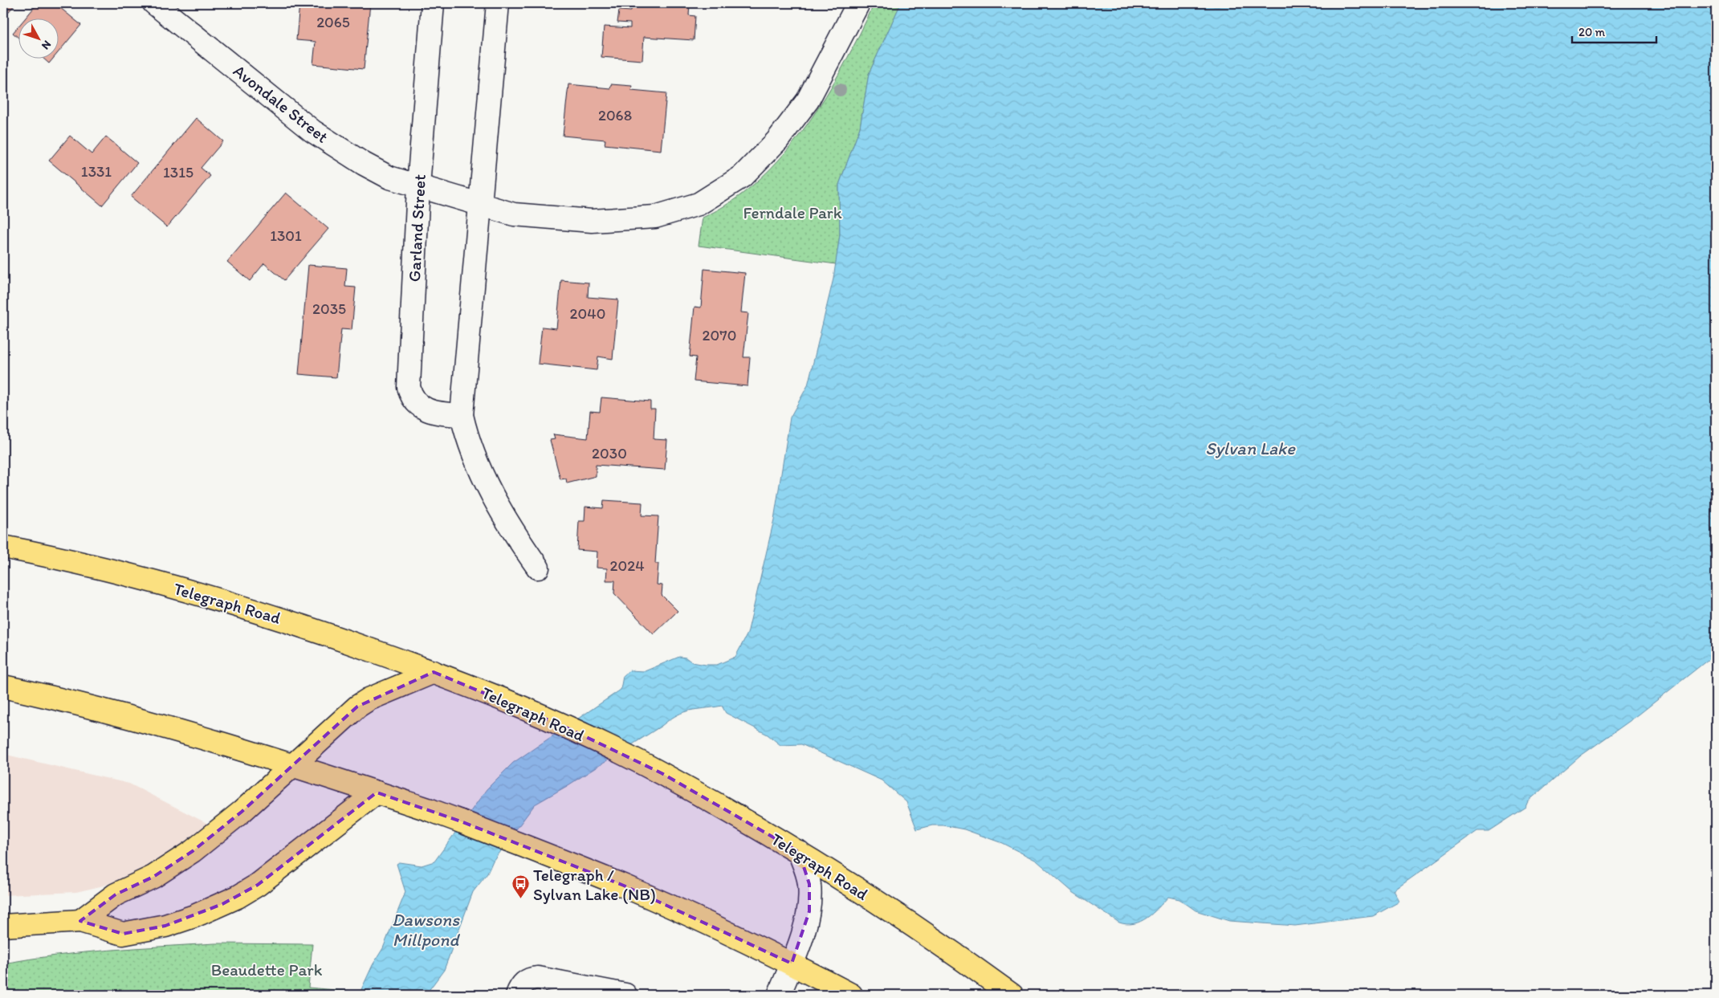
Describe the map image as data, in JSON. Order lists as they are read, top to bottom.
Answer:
{
  "streets": {
    "main road": ["Telegraph Road"],
    "street": ["Avondale Street", "Garland Street"]
  },
  "crossings": [
    ["Avondale Street", "Garland Street"]
  ],
  "water": ["Sylvan Lake", "Dawsons Millpond"],
  "parks": ["Ferndale Park", "Beaudette Park"],
  "places": {
    "bus stop": ["Telegraph / Sylvan Lake (NB)"]
  },
  "house_numbers": [
    "2065",
    "2068",
    "1331",
    "1315",
    "1301",
    "2035",
    "2040",
    "2070",
    "2030",
    "2024"
  ],
  "scale_bar": "20 m",
  "north": "bottom right"
}
